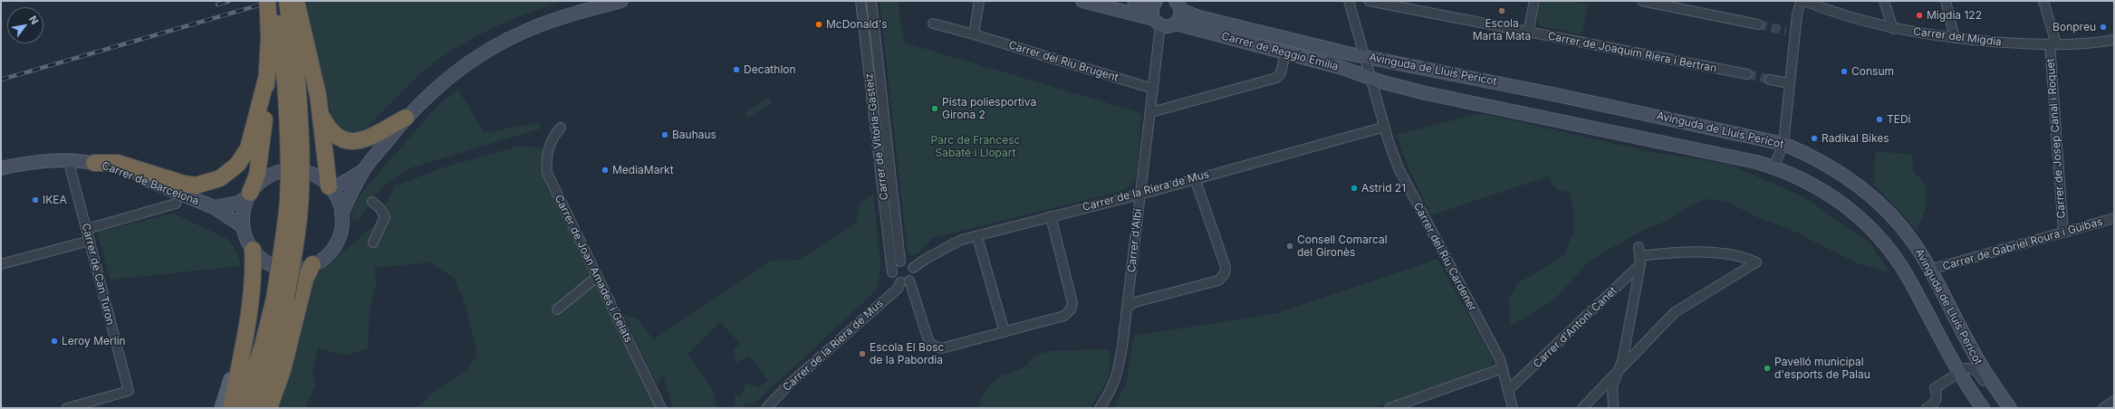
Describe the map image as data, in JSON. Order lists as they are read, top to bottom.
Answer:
{
  "streets": {
    "street": [
      "Carrer del Migdia",
      "Carrer de Reggio Emília",
      "Carrer de Joaquim Riera i Bertran",
      "Carrer del Riu Brugent",
      "Avinguda de Lluís Pericot",
      "Carrer de Vitòria-Gasteiz",
      "Carrer de Josep Canal i Roquet",
      "Carrer de Barcelona",
      "Carrer de la Riera de Mus",
      "Carrer d'Albí",
      "Carrer de Gabriel Roura i Güibas",
      "Carrer del Riu Cardener",
      "Carrer de Joan Amades i Gelats",
      "Carrer de Can Turon",
      "Carrer d'Antoni Canet"
    ]
  },
  "crossings": [
    ["Carrer del Migdia", "Carrer de Josep Canal i Roquet"],
    ["Carrer de Reggio Emília", "Avinguda de Lluís Pericot"],
    ["Carrer de Reggio Emília", "Carrer del Riu Cardener"],
    ["Carrer del Riu Brugent", "Carrer d'Albí"],
    ["Avinguda de Lluís Pericot", "Carrer de Gabriel Roura i Güibas"],
    ["Avinguda de Lluís Pericot", "Carrer del Riu Cardener"],
    ["Carrer de Vitòria-Gasteiz", "Carrer de la Riera de Mus"],
    ["Carrer de Josep Canal i Roquet", "Carrer de Gabriel Roura i Güibas"],
    ["Carrer de Barcelona", "Carrer de Can Turon"],
    ["Carrer de la Riera de Mus", "Carrer d'Albí"],
    ["Carrer de la Riera de Mus", "Carrer del Riu Cardener"],
    ["Carrer del Riu Cardener", "Carrer d'Antoni Canet"]
  ],
  "parks": ["Parc de Francesc Sabaté i Llopart"],
  "places": [
    "Escola Marta Mata",
    "Migdia 122",
    "McDonald's",
    "Bonpreu",
    "Decathlon",
    "Consum",
    "Pista poliesportiva Girona 2",
    "TEDi",
    "Bauhaus",
    "Radikal Bikes",
    "MediaMarkt",
    "Astrid 21",
    "IKEA",
    "Consell Comarcal del Gironès",
    "Leroy Merlin",
    "Escola El Bosc de la Pabordia",
    "Pavelló municipal d'esports de Palau"
  ],
  "north": "top right"
}
